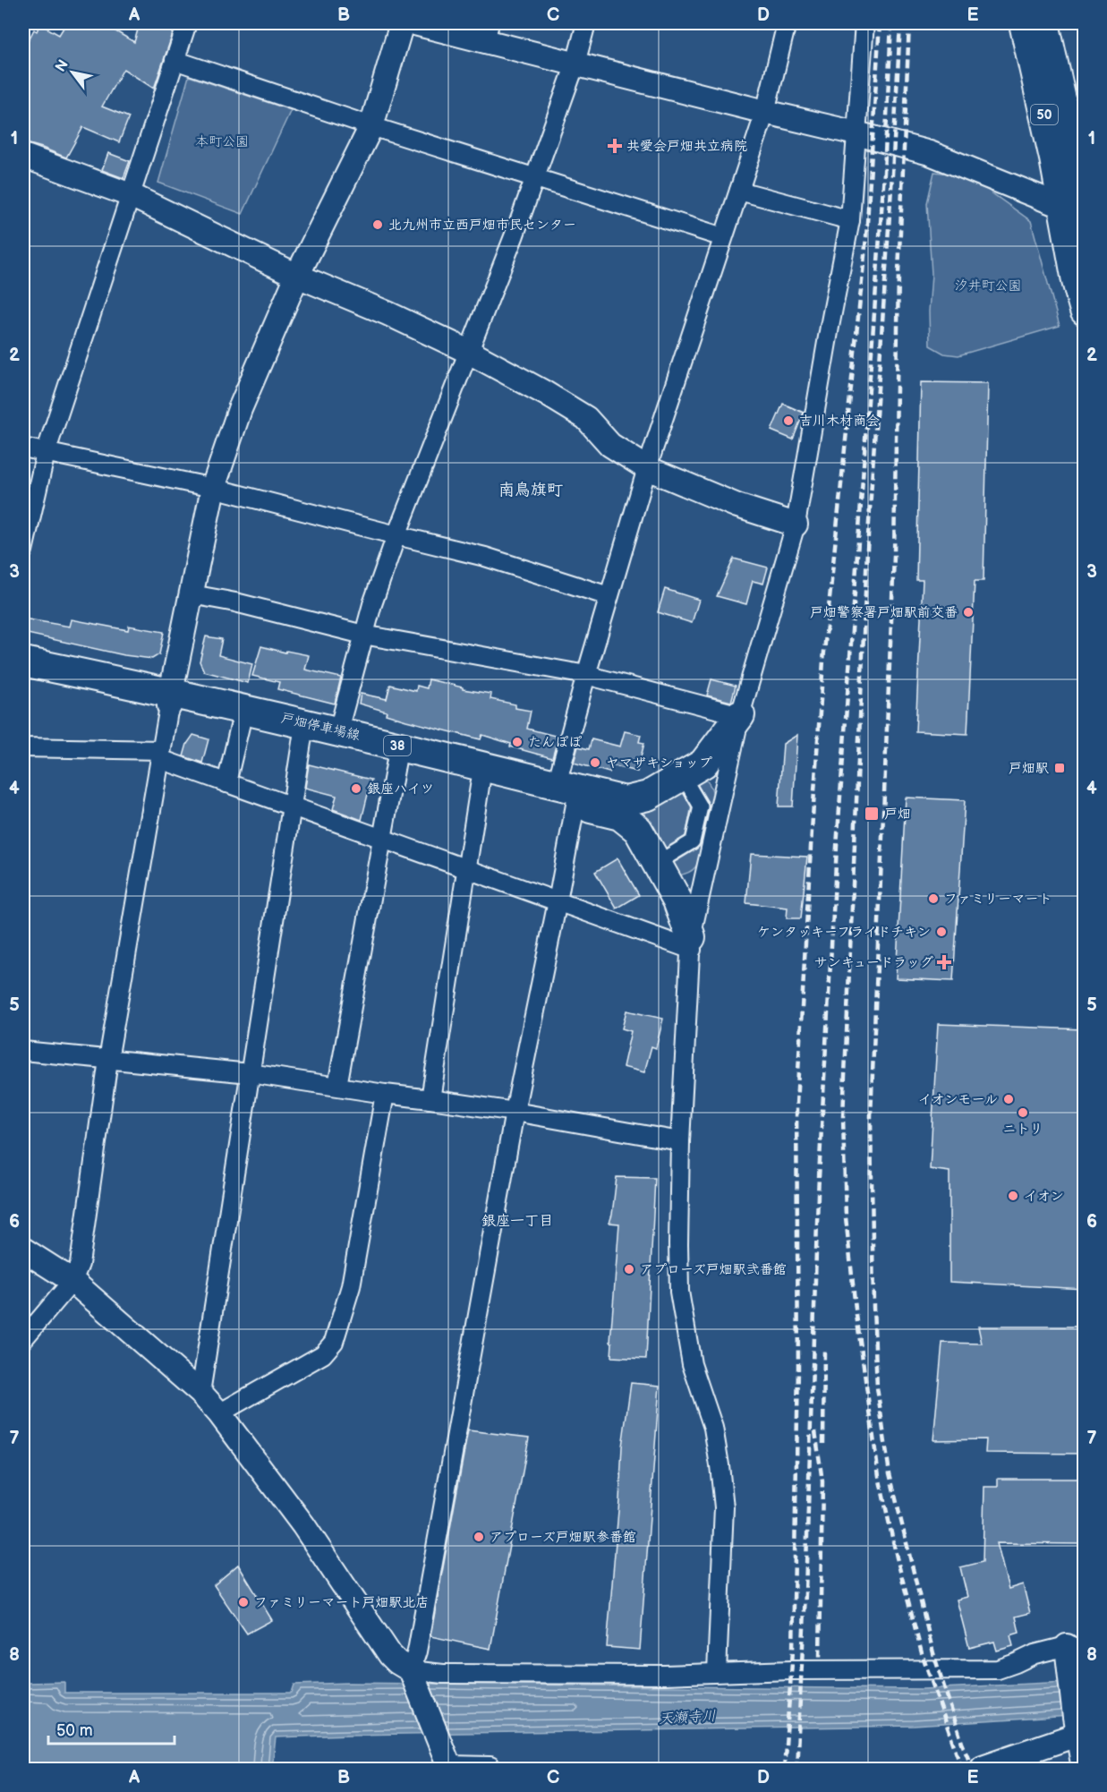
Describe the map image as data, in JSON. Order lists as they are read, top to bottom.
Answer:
{
  "streets": {
    "main road": ["50", "戸畑停車場線", "38"]
  },
  "districts": ["南鳥旗町", "銀座一丁目"],
  "water": ["天瀬寺川"],
  "parks": ["本町公園", "汐井町公園"],
  "places": {
    "health": ["共愛会戸畑共立病院", "サンキュードラッグ"],
    "other": [
      "北九州市立西戸畑市民センター",
      "吉川木材商会",
      "戸畑警察署戸畑駅前交番",
      "たんぽぽ",
      "ヤマザキショップ",
      "銀座ハイツ",
      "ファミリーマート",
      "ケンタッキーフライドチキン",
      "イオンモール",
      "ニトリ",
      "イオン",
      "アプローズ戸畑駅弐番館",
      "アプローズ戸畑駅参番館",
      "ファミリーマート戸畑駅北店"
    ],
    "transit": ["戸畑駅", "戸畑"]
  },
  "scale_bar": "50 m",
  "north": "top left",
  "grid": {
    "columns": [
      "A",
      "B",
      "C",
      "D",
      "E"
    ],
    "rows": [
      "1",
      "2",
      "3",
      "4",
      "5",
      "6",
      "7",
      "8"
    ]
  }
}
